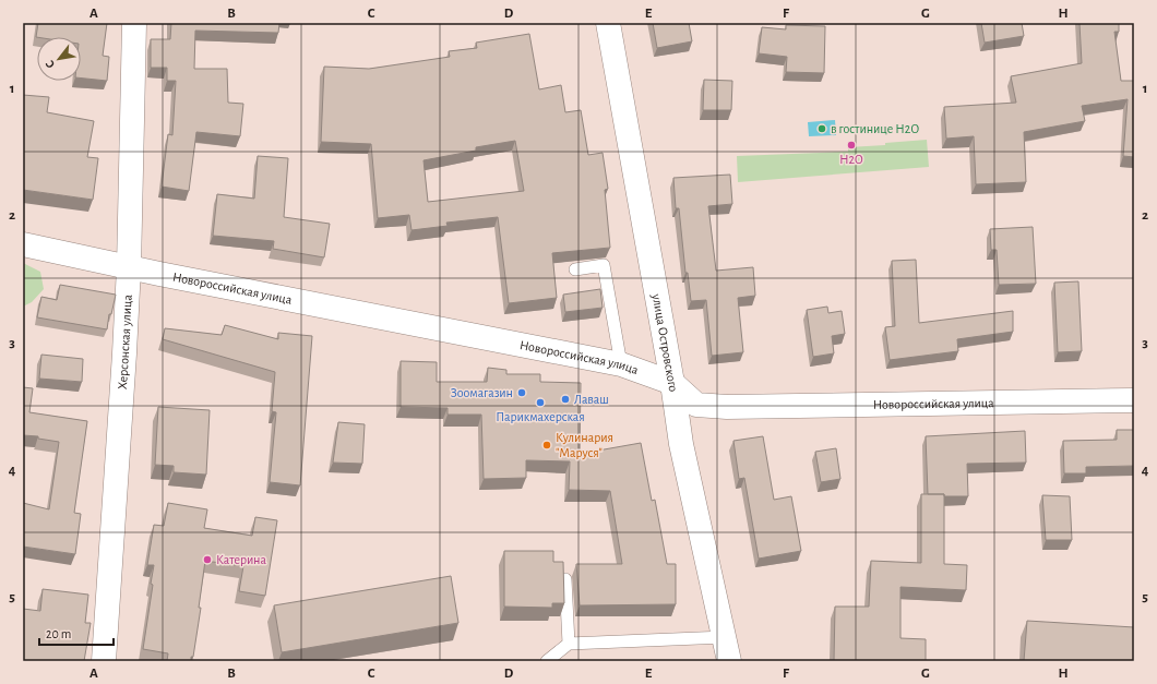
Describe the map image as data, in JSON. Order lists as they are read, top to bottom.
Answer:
{
  "streets": {
    "street": ["Новороссийская улица", "Херсонская улица", "улица Островского"]
  },
  "crossings": [
    ["Новороссийская улица", "Херсонская улица"],
    ["Новороссийская улица", "улица Островского"]
  ],
  "places": [
    "в гостинице Н2О",
    "H2O",
    "Зоомагазин",
    "Лаваш",
    "Парикмахерская",
    "Кулинария \"Маруся\"",
    "Катерина"
  ],
  "scale_bar": "20 m",
  "north": "bottom left",
  "grid": {
    "columns": [
      "A",
      "B",
      "C",
      "D",
      "E",
      "F",
      "G",
      "H"
    ],
    "rows": [
      "1",
      "2",
      "3",
      "4",
      "5"
    ]
  }
}
